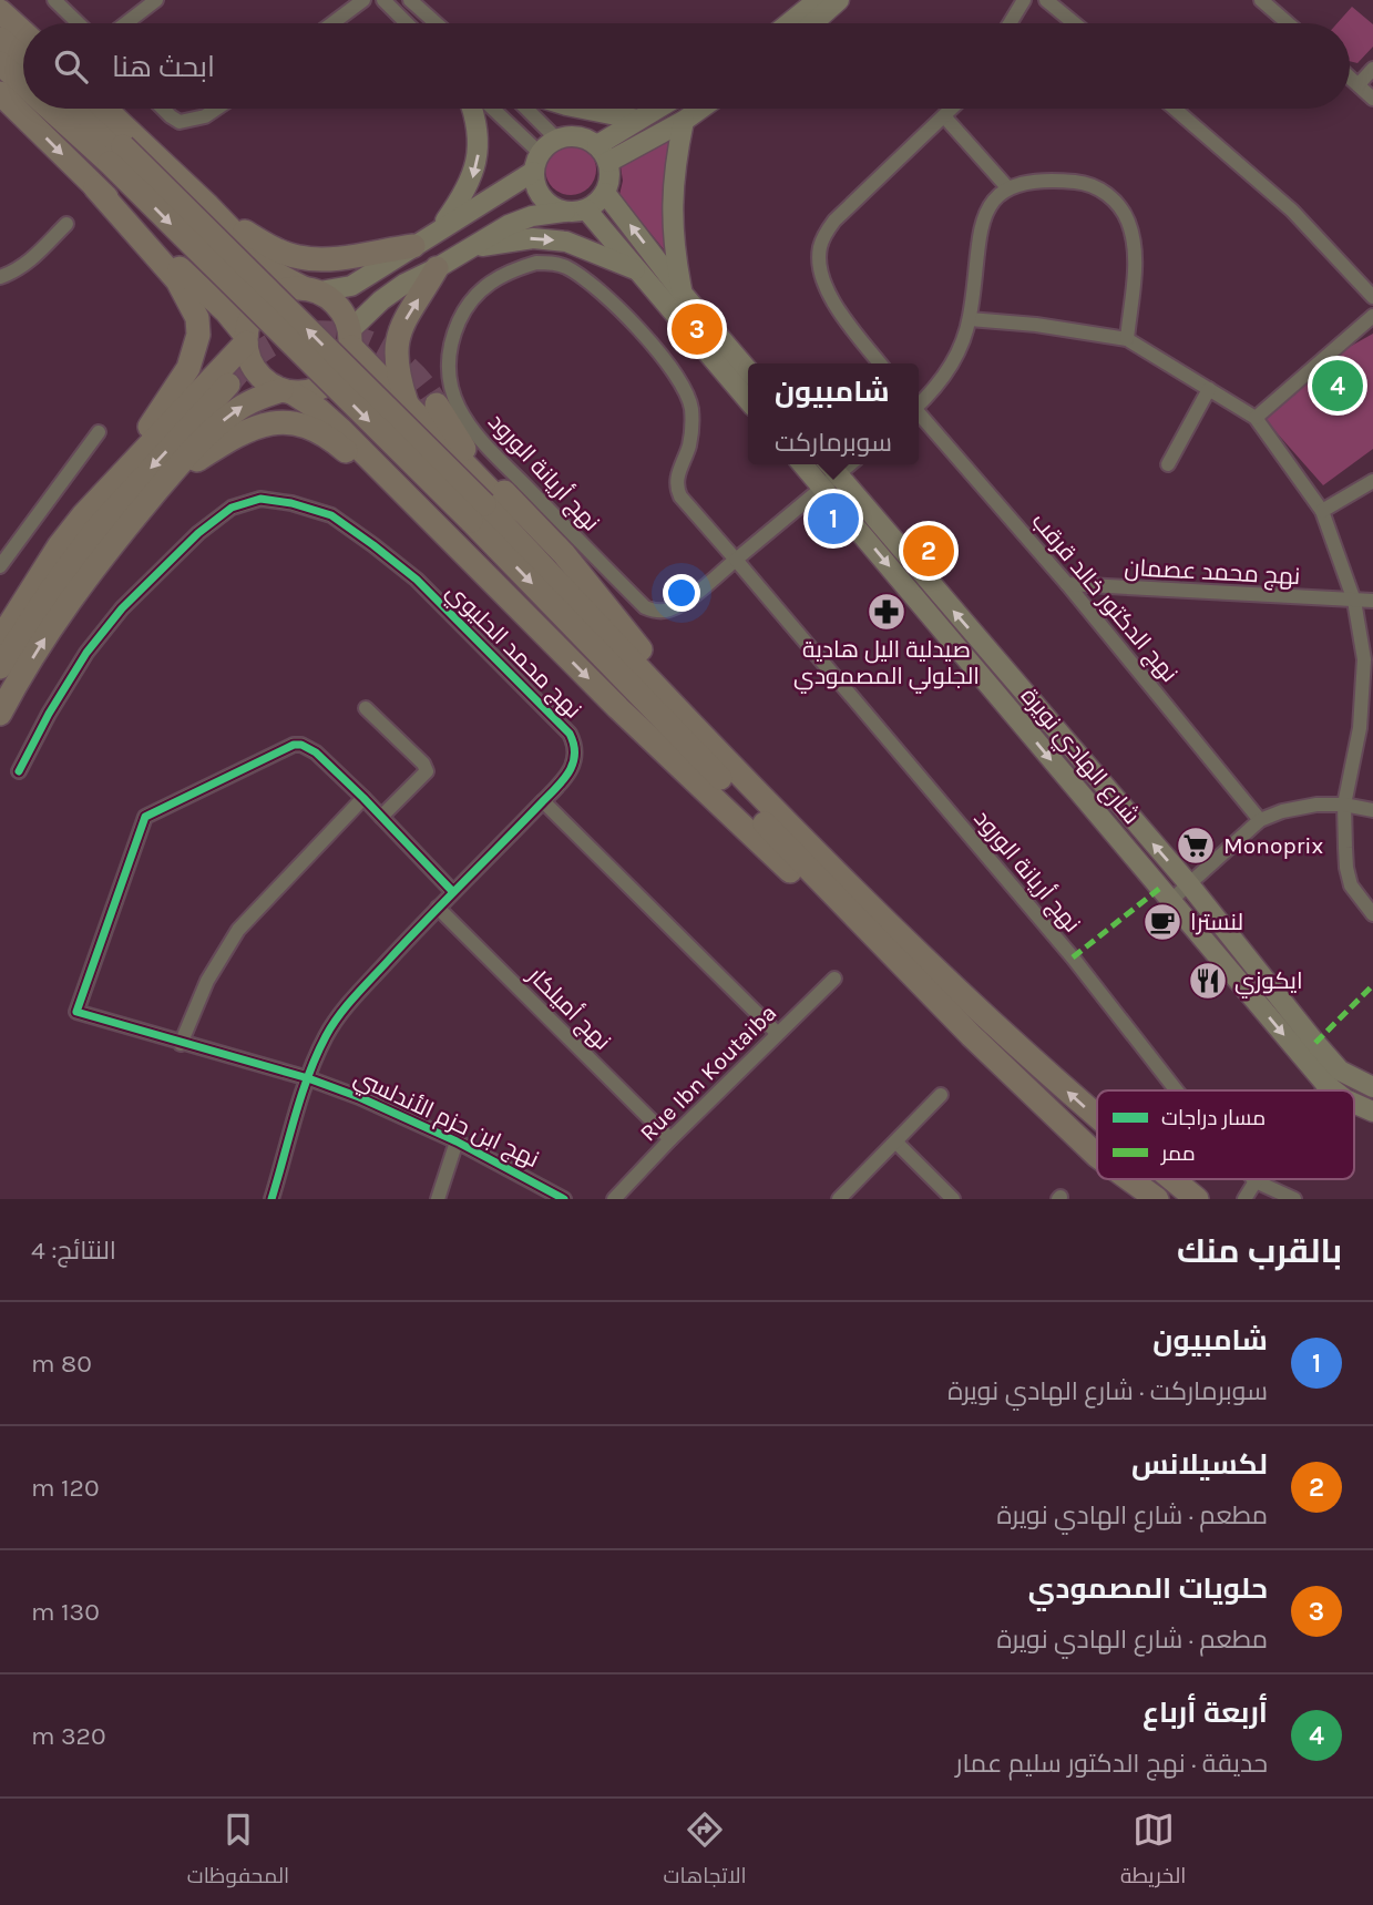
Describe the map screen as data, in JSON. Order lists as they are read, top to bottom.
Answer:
{
  "streets": {
    "main road": ["شارع الهادي نويرة"],
    "street": [
      "نهج أريانة الورود",
      "نهج محمد عصمان",
      "نهج الدكتور خالد قرقب",
      "نهج محمد الحليوي",
      "نهج أميلكار",
      "Rue Ibn Koutaiba",
      "نهج ابن حزم الأندلسي"
    ]
  },
  "crossings": [
    ["نهج أريانة الورود", "شارع الهادي نويرة"],
    ["نهج محمد عصمان", "نهج الدكتور خالد قرقب"],
    ["نهج محمد الحليوي", "نهج أميلكار"],
    ["نهج محمد الحليوي", "نهج ابن حزم الأندلسي"],
    ["نهج أميلكار", "Rue Ibn Koutaiba"]
  ],
  "places": {
    "pharmacy": ["صيدلية اليل هادية الجلولي المصمودي"],
    "supermarket": ["Monoprix"],
    "cafe": ["لنسترا"],
    "restaurant": ["ايكوزي"]
  },
  "legend": ["مسار دراجات", "ممر"],
  "page": {
    "search": "ابحث هنا",
    "pins": [
      "3",
      "4",
      "1",
      "2"
    ],
    "popup": ["شامبيون", "سوبرماركت"],
    "heading": ["بالقرب منك", "النتائج: 4"],
    "list": [
      {
        "mark": "1",
        "name": "شامبيون",
        "note": "سوبرماركت · شارع الهادي نويرة",
        "value": "80 m"
      },
      {
        "mark": "2",
        "name": "لكسيلانس",
        "note": "مطعم · شارع الهادي نويرة",
        "value": "120 m"
      },
      {
        "mark": "3",
        "name": "حلويات المصمودي",
        "note": "مطعم · شارع الهادي نويرة",
        "value": "130 m"
      },
      {
        "mark": "4",
        "name": "أربعة أرباع",
        "note": "حديقة · نهج الدكتور سليم عمار",
        "value": "320 m"
      }
    ],
    "nav": ["الخريطة", "الاتجاهات", "المحفوظات"]
  }
}
